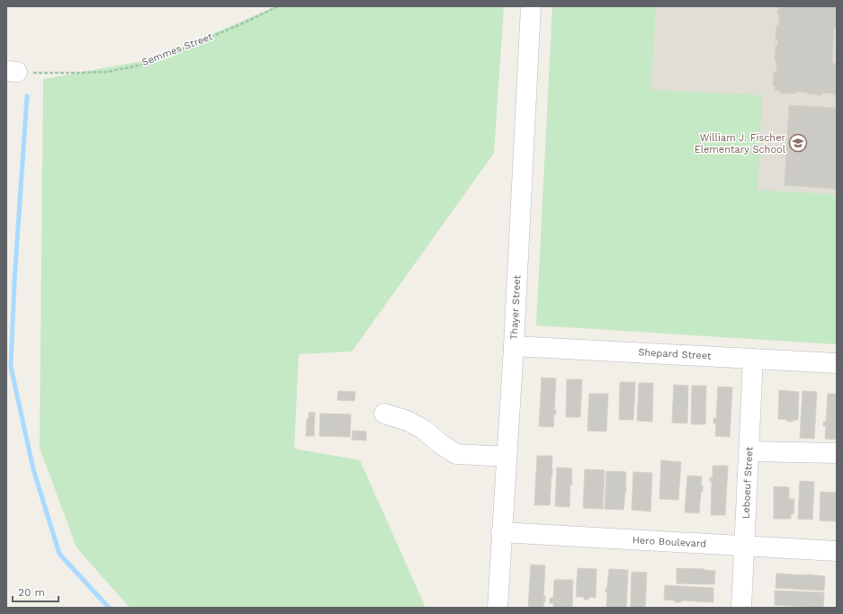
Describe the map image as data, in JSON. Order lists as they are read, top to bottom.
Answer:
{
  "streets": {
    "street": [
      "Thayer Street",
      "Shepard Street",
      "Leboeuf Street",
      "Hero Boulevard"
    ],
    "path": ["Semmes Street"]
  },
  "crossings": [
    ["Thayer Street", "Shepard Street"],
    ["Thayer Street", "Hero Boulevard"],
    ["Shepard Street", "Leboeuf Street"],
    ["Leboeuf Street", "Hero Boulevard"]
  ],
  "places": {
    "school or university": ["William J. Fischer Elementary School"]
  },
  "scale_bar": "20 m"
}
